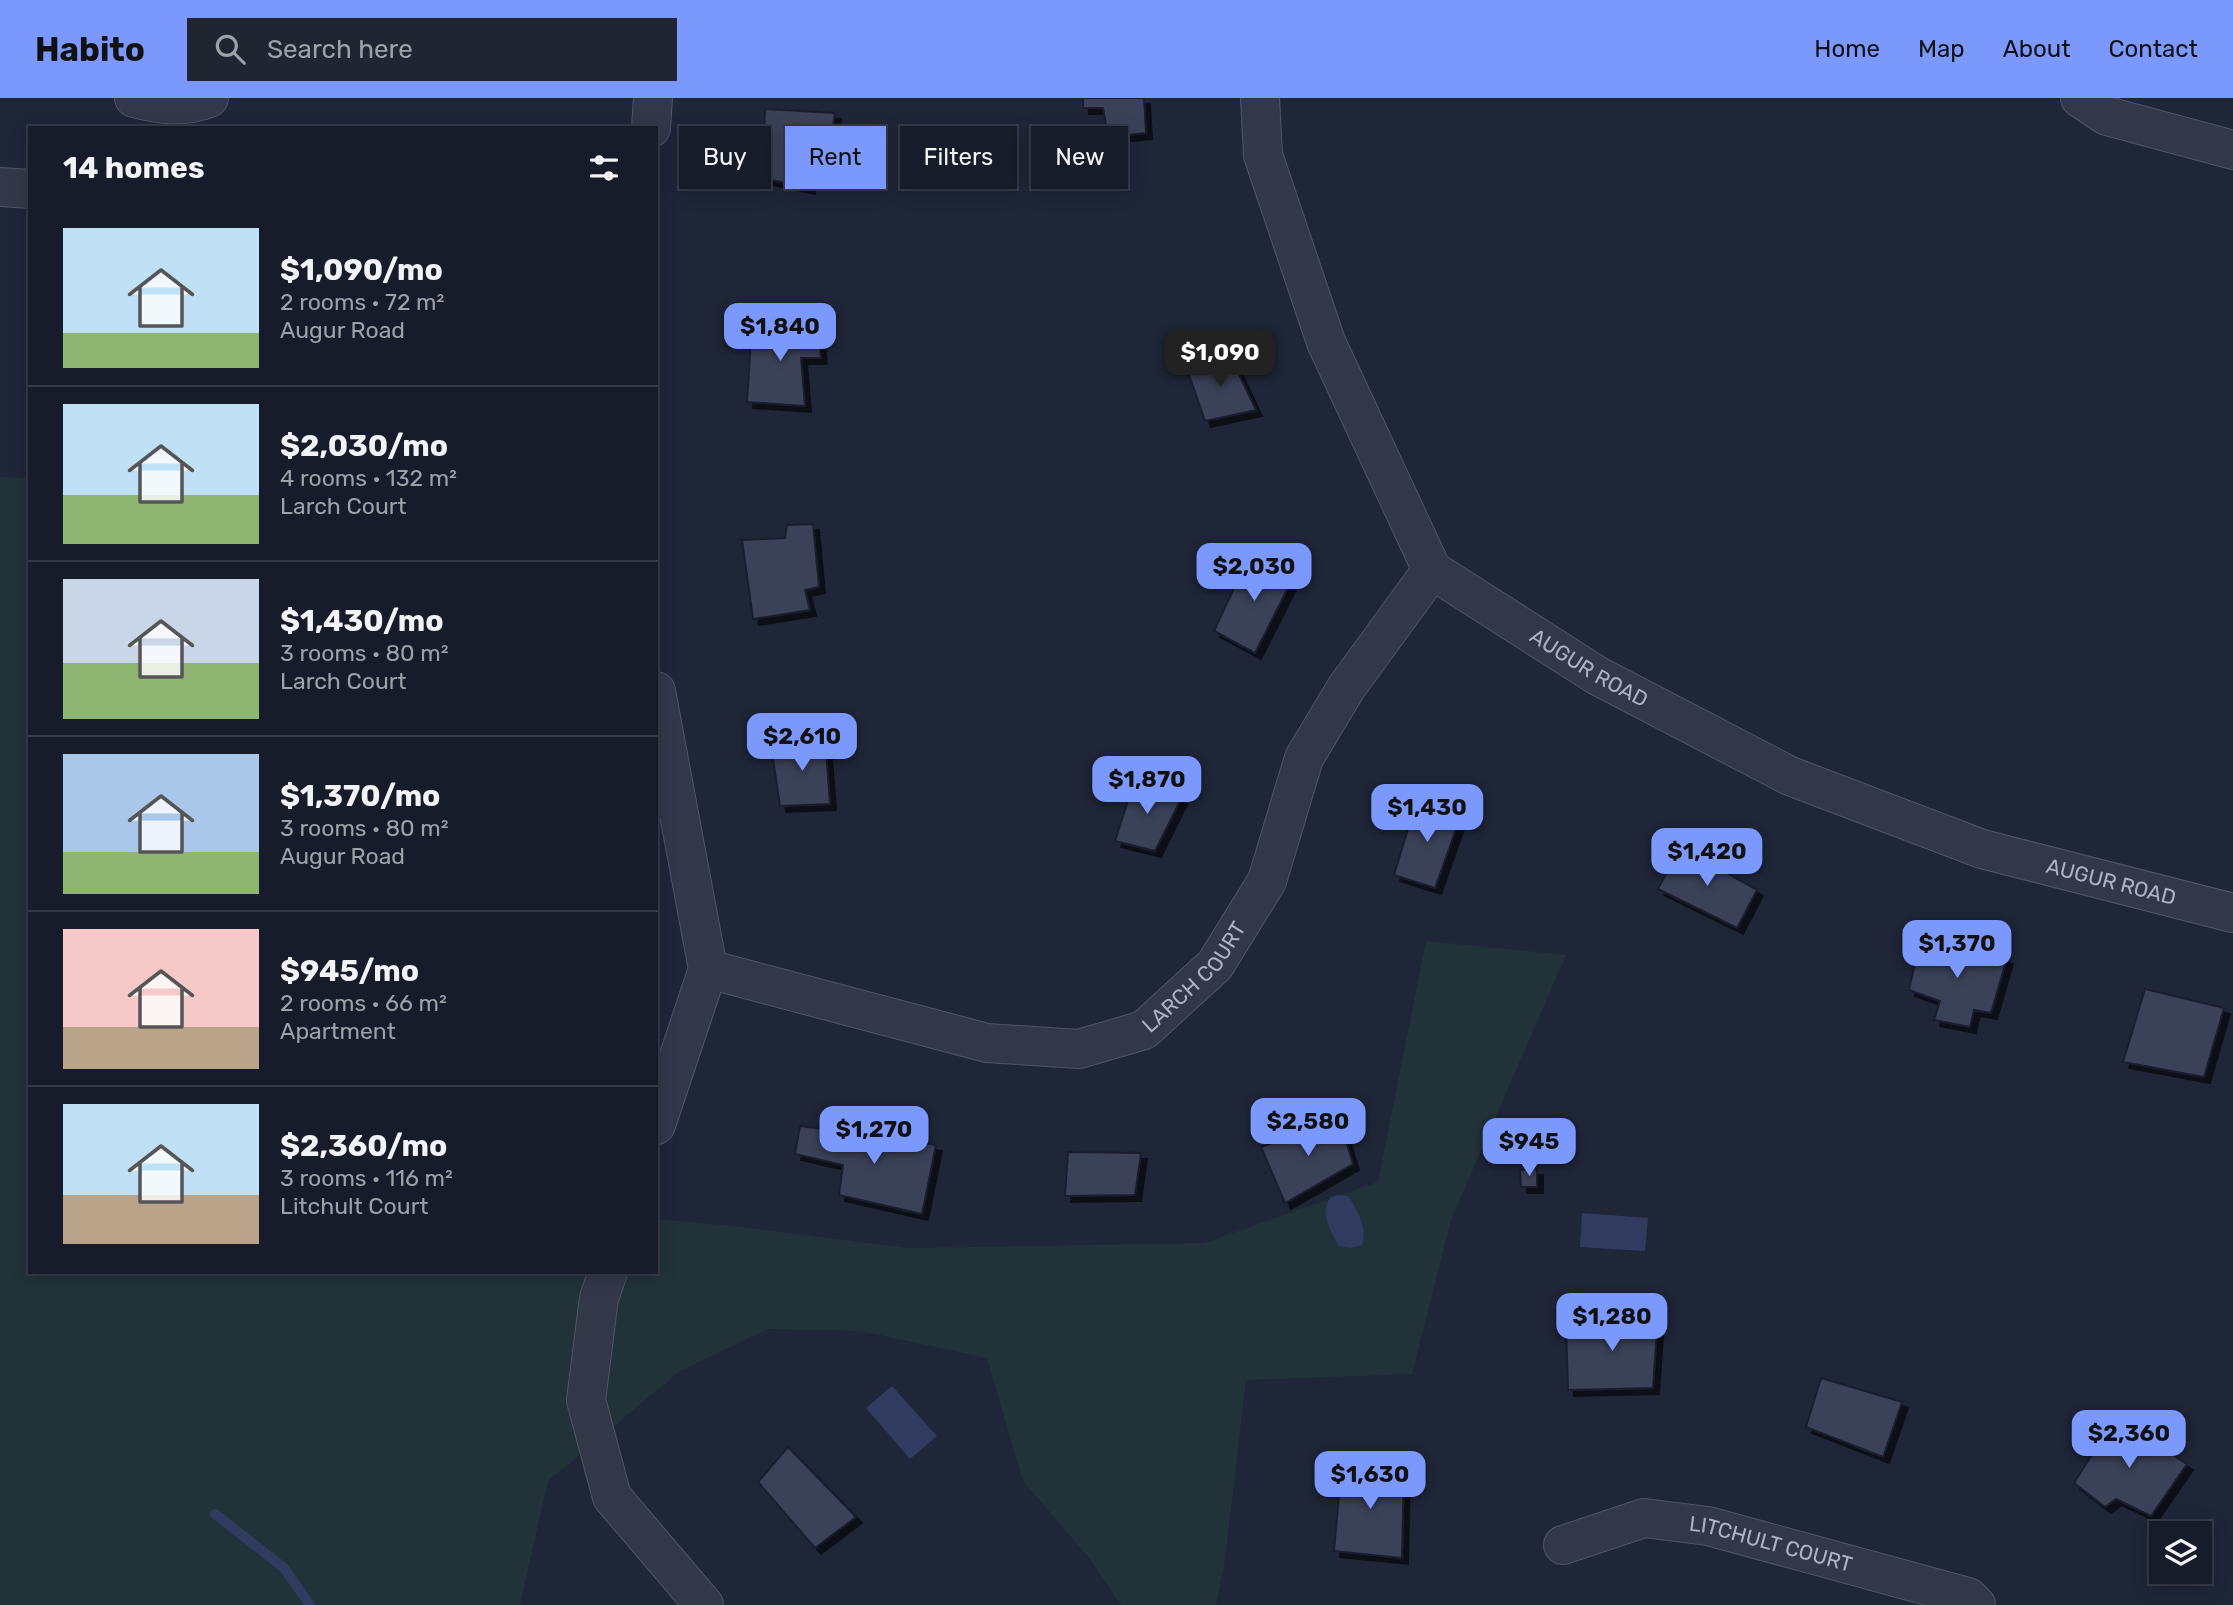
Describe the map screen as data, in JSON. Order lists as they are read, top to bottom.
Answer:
{
  "streets": {
    "street": ["AUGUR ROAD", "LARCH COURT", "LITCHULT COURT"]
  },
  "crossings": [
    ["AUGUR ROAD", "LARCH COURT"]
  ],
  "page": {
    "header": "Habito",
    "search": "Search here",
    "nav": [
      "Home",
      "Map",
      "About",
      "Contact"
    ],
    "chip": [
      "Buy",
      "Rent",
      "Filters",
      "New"
    ],
    "heading": "14 homes",
    "list": [
      {
        "name": "$1,090/mo",
        "note": "2 rooms · 72 m² · Augur Road"
      },
      {
        "name": "$2,030/mo",
        "note": "4 rooms · 132 m² · Larch Court"
      },
      {
        "name": "$1,430/mo",
        "note": "3 rooms · 80 m² · Larch Court"
      },
      {
        "name": "$1,370/mo",
        "note": "3 rooms · 80 m² · Augur Road"
      },
      {
        "name": "$945/mo",
        "note": "2 rooms · 66 m² · Apartment"
      },
      {
        "name": "$2,360/mo",
        "note": "3 rooms · 116 m² · Litchult Court"
      }
    ],
    "price": [
      "$1,840",
      "$1,090",
      "$2,030",
      "$2,610",
      "$1,870",
      "$1,430",
      "$1,420",
      "$1,370",
      "$2,580",
      "$1,270",
      "$945",
      "$1,280",
      "$2,360",
      "$1,630"
    ]
  }
}
